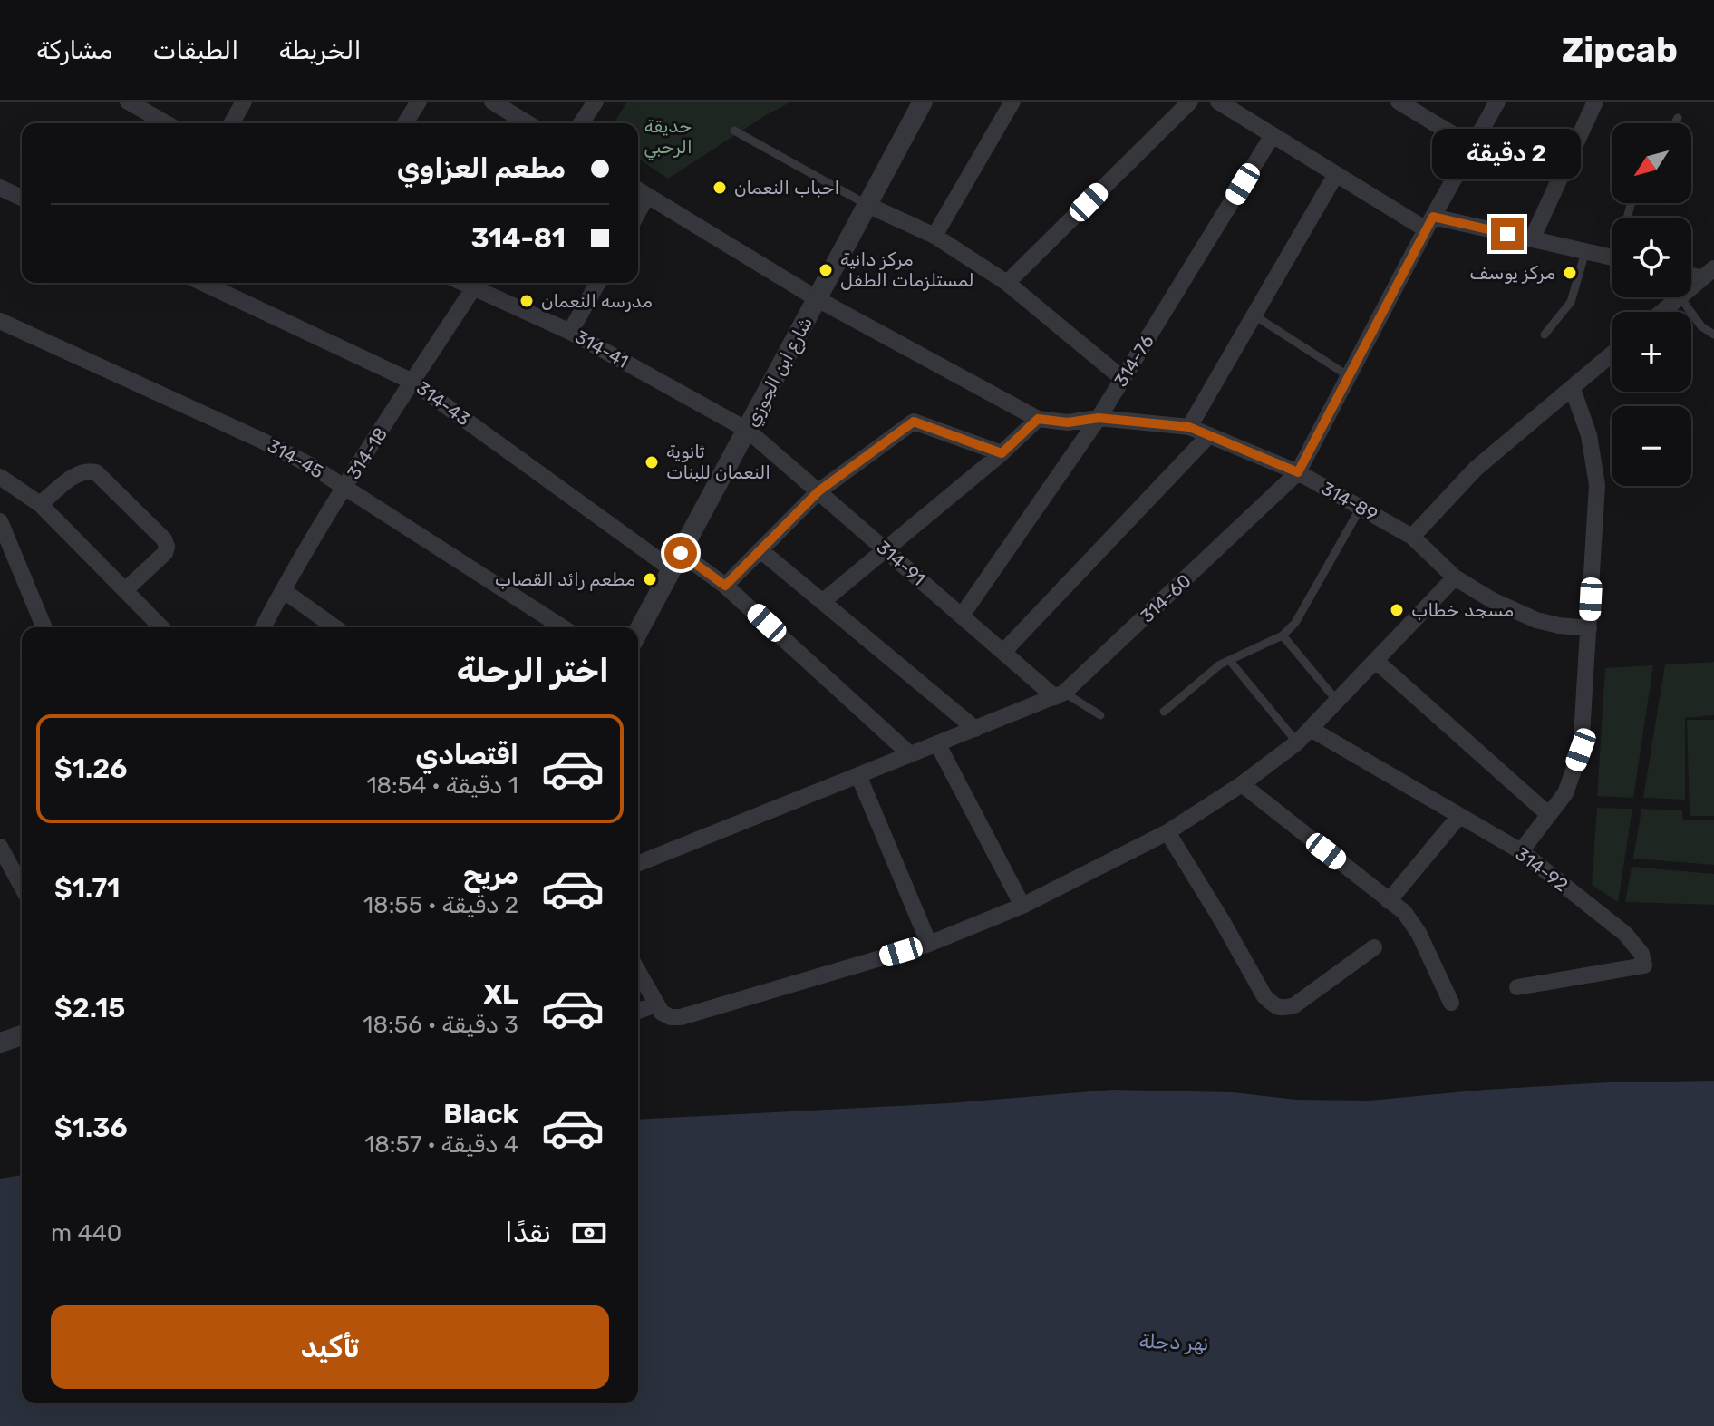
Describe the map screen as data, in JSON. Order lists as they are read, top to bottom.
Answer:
{
  "streets": {
    "street": [
      "314-41",
      "314-76",
      "شارع ابن الجوزي",
      "314-43",
      "314-18",
      "314-45",
      "314-89",
      "314-91",
      "314-60",
      "314-92"
    ]
  },
  "crossings": [
    ["314-41", "شارع ابن الجوزي"],
    ["314-41", "314-18"],
    ["314-41", "314-91"],
    ["314-76", "314-89"],
    ["314-76", "314-91"],
    ["شارع ابن الجوزي", "314-43"],
    ["شارع ابن الجوزي", "314-89"],
    ["شارع ابن الجوزي", "314-91"],
    ["314-43", "314-18"],
    ["314-43", "314-60"],
    ["314-18", "314-45"],
    ["314-89", "314-60"],
    ["314-91", "314-60"]
  ],
  "water": ["نهر دجلة"],
  "parks": ["حديقة الرحبي"],
  "places": [
    "احباب النعمان",
    "مركز دانية لمستلزمات الطفل",
    "مركز يوسف",
    "مدرسه النعمان",
    "ثانوية النعمان للبنات",
    "مطعم رائد القصاب",
    "مسجد خطاب"
  ],
  "north": "bottom left",
  "page": {
    "header": "Zipcab",
    "nav": ["الخريطة", "الطبقات", "مشاركة"],
    "map_buttons": ["+", "−"],
    "banner": ["مطعم العزاوي", "314-81"],
    "bubble": "2 دقيقة",
    "heading": "اختر الرحلة",
    "list": [
      {
        "name": "اقتصادي",
        "note": "1 دقيقة · 18:54",
        "value": "$1.26"
      },
      {
        "name": "مريح",
        "note": "2 دقيقة · 18:55",
        "value": "$1.71"
      },
      {
        "name": "XL",
        "note": "3 دقيقة · 18:56",
        "value": "$2.15"
      },
      {
        "name": "Black",
        "note": "4 دقيقة · 18:57",
        "value": "$1.36"
      }
    ],
    "pay": ["نقدًا", "440 m"],
    "buttons": "تأكيد"
  }
}
